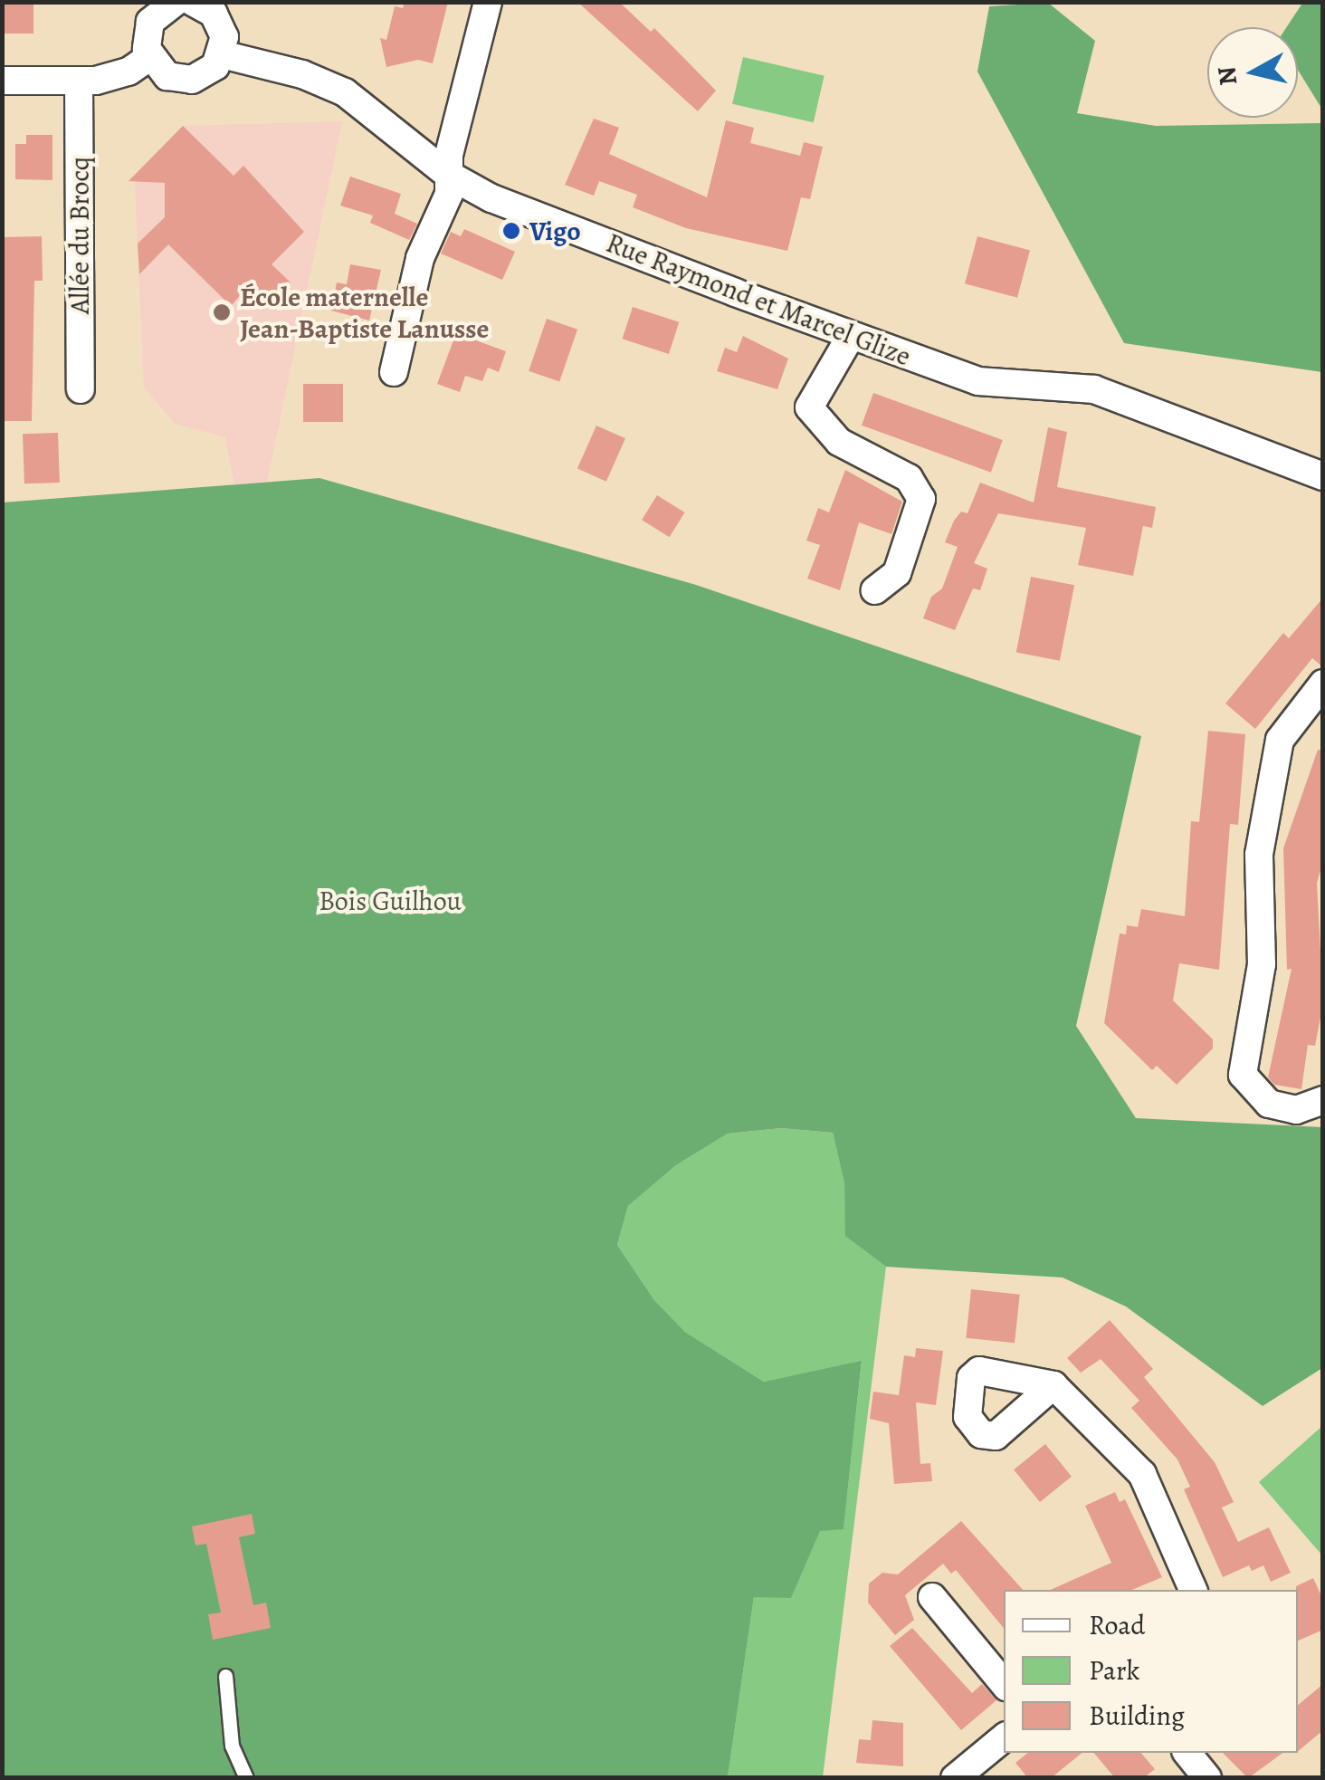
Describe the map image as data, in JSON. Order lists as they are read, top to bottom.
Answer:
{
  "streets": {
    "street": ["Allée du Brocq", "Rue Raymond et Marcel Glize"]
  },
  "parks": ["Bois Guilhou"],
  "places": ["Vigo", "École maternelle Jean-Baptiste Lanusse"],
  "legend": ["Road", "Park", "Building"],
  "north": "left"
}
